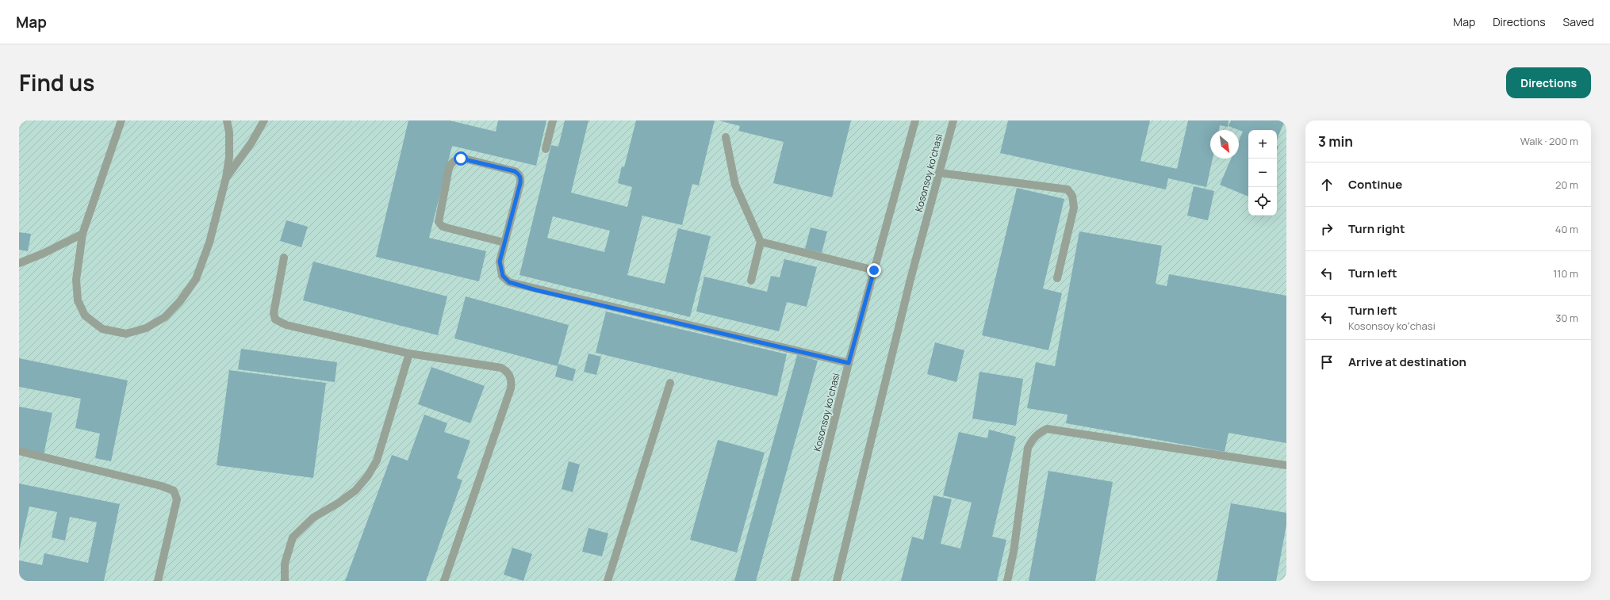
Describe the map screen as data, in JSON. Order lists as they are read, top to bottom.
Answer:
{
  "streets": {
    "street": ["Kosonsoy koʻchasi"]
  },
  "north": "bottom right",
  "page": {
    "header": "Map",
    "nav": ["Map", "Directions", "Saved"],
    "title": "Find us",
    "buttons": "Directions",
    "heading": ["3 min", "Walk · 200 m"],
    "map_buttons": ["+", "−"],
    "list": [
      ["Continue", "20 m"],
      ["Turn right", "40 m"],
      ["Turn left", "110 m"],
      ["Turn left", "Kosonsoy koʻchasi", "30 m"],
      "Arrive at destination"
    ]
  }
}
